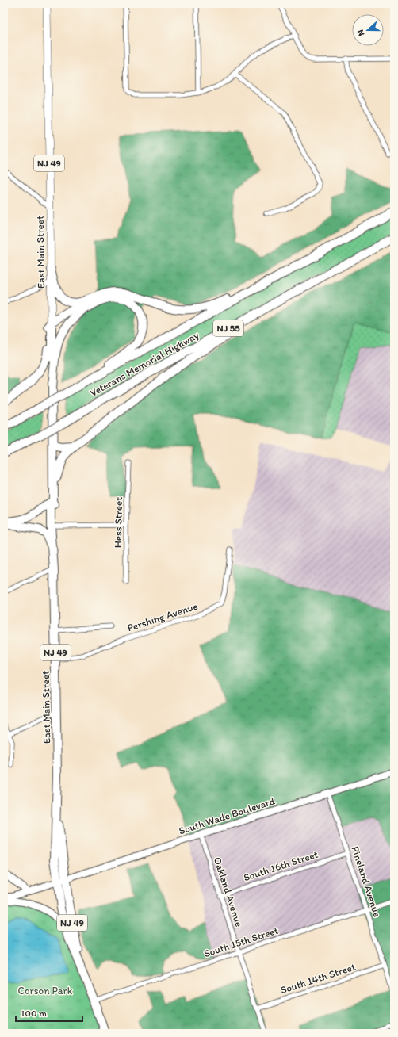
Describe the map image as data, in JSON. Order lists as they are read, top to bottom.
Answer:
{
  "streets": {
    "highway": [
      "NJ 49",
      "East Main Street",
      "NJ 55",
      "Veterans Memorial Highway"
    ],
    "main road": ["South Wade Boulevard"],
    "street": [
      "Hess Street",
      "Pershing Avenue",
      "South 16th Street",
      "Pineland Avenue",
      "Oakland Avenue",
      "South 15th Street",
      "South 14th Street"
    ]
  },
  "crossings": [
    ["East Main Street", "Pershing Avenue"],
    ["East Main Street", "South Wade Boulevard"],
    ["East Main Street", "South 15th Street"],
    ["South Wade Boulevard", "Pineland Avenue"],
    ["South Wade Boulevard", "Oakland Avenue"],
    ["South 16th Street", "Pineland Avenue"],
    ["South 16th Street", "Oakland Avenue"],
    ["Pineland Avenue", "South 15th Street"],
    ["Pineland Avenue", "South 14th Street"],
    ["Oakland Avenue", "South 15th Street"],
    ["Oakland Avenue", "South 14th Street"]
  ],
  "parks": ["Corson Park"],
  "scale_bar": "100 m",
  "north": "left"
}
